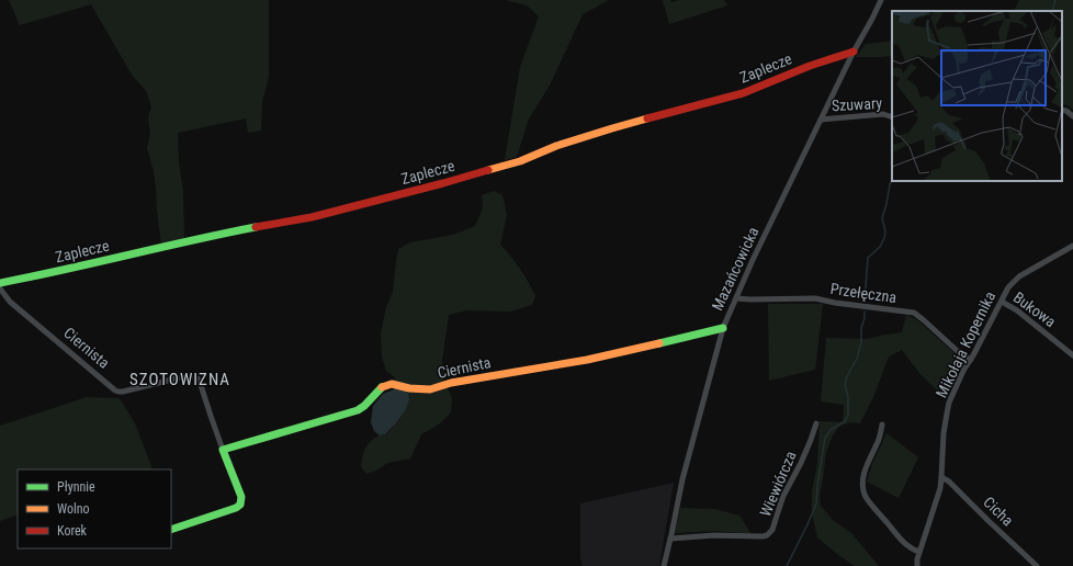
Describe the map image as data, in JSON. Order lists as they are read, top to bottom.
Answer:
{
  "streets": {
    "street": [
      "Zaplecze",
      "Szuwary",
      "Mazańcowicka",
      "Przełęczna",
      "Bukowa",
      "Mikołaja Kopernika",
      "Ciernista",
      "Wiewiórcza",
      "Cicha"
    ]
  },
  "crossings": [
    ["Zaplecze", "Mazańcowicka"],
    ["Szuwary", "Mazańcowicka"],
    ["Mazańcowicka", "Przełęczna"],
    ["Mazańcowicka", "Ciernista"],
    ["Mazańcowicka", "Wiewiórcza"],
    ["Przełęczna", "Mikołaja Kopernika"],
    ["Bukowa", "Mikołaja Kopernika"],
    ["Mikołaja Kopernika", "Cicha"]
  ],
  "districts": ["SZOTOWIZNA"],
  "legend": ["Płynnie", "Wolno", "Korek"]
}
